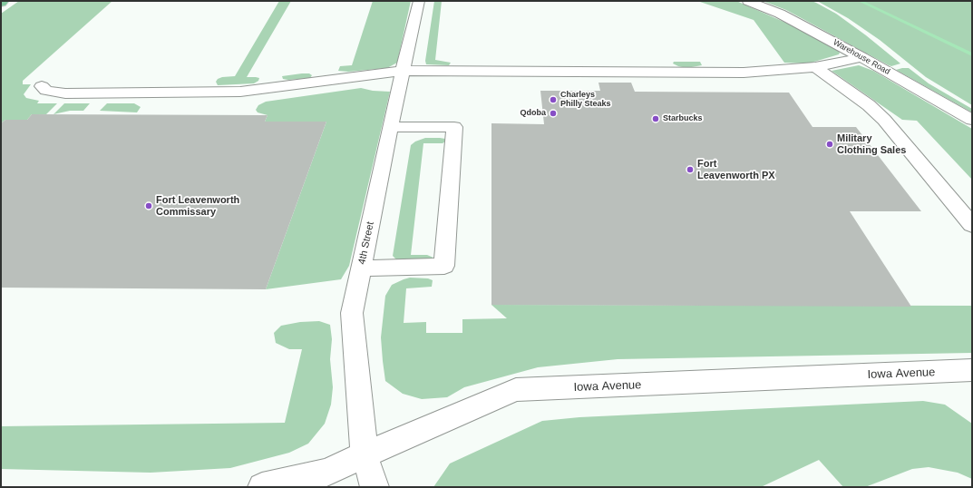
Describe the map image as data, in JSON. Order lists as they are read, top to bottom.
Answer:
{
  "streets": {
    "street": ["Warehouse Road", "4th Street", "Iowa Avenue"]
  },
  "crossings": [
    ["4th Street", "Iowa Avenue"]
  ],
  "places": [
    "Charleys Philly Steaks",
    "Qdoba",
    "Starbucks",
    "Military Clothing Sales",
    "Fort Leavenworth PX",
    "Fort Leavenworth Commissary"
  ]
}
